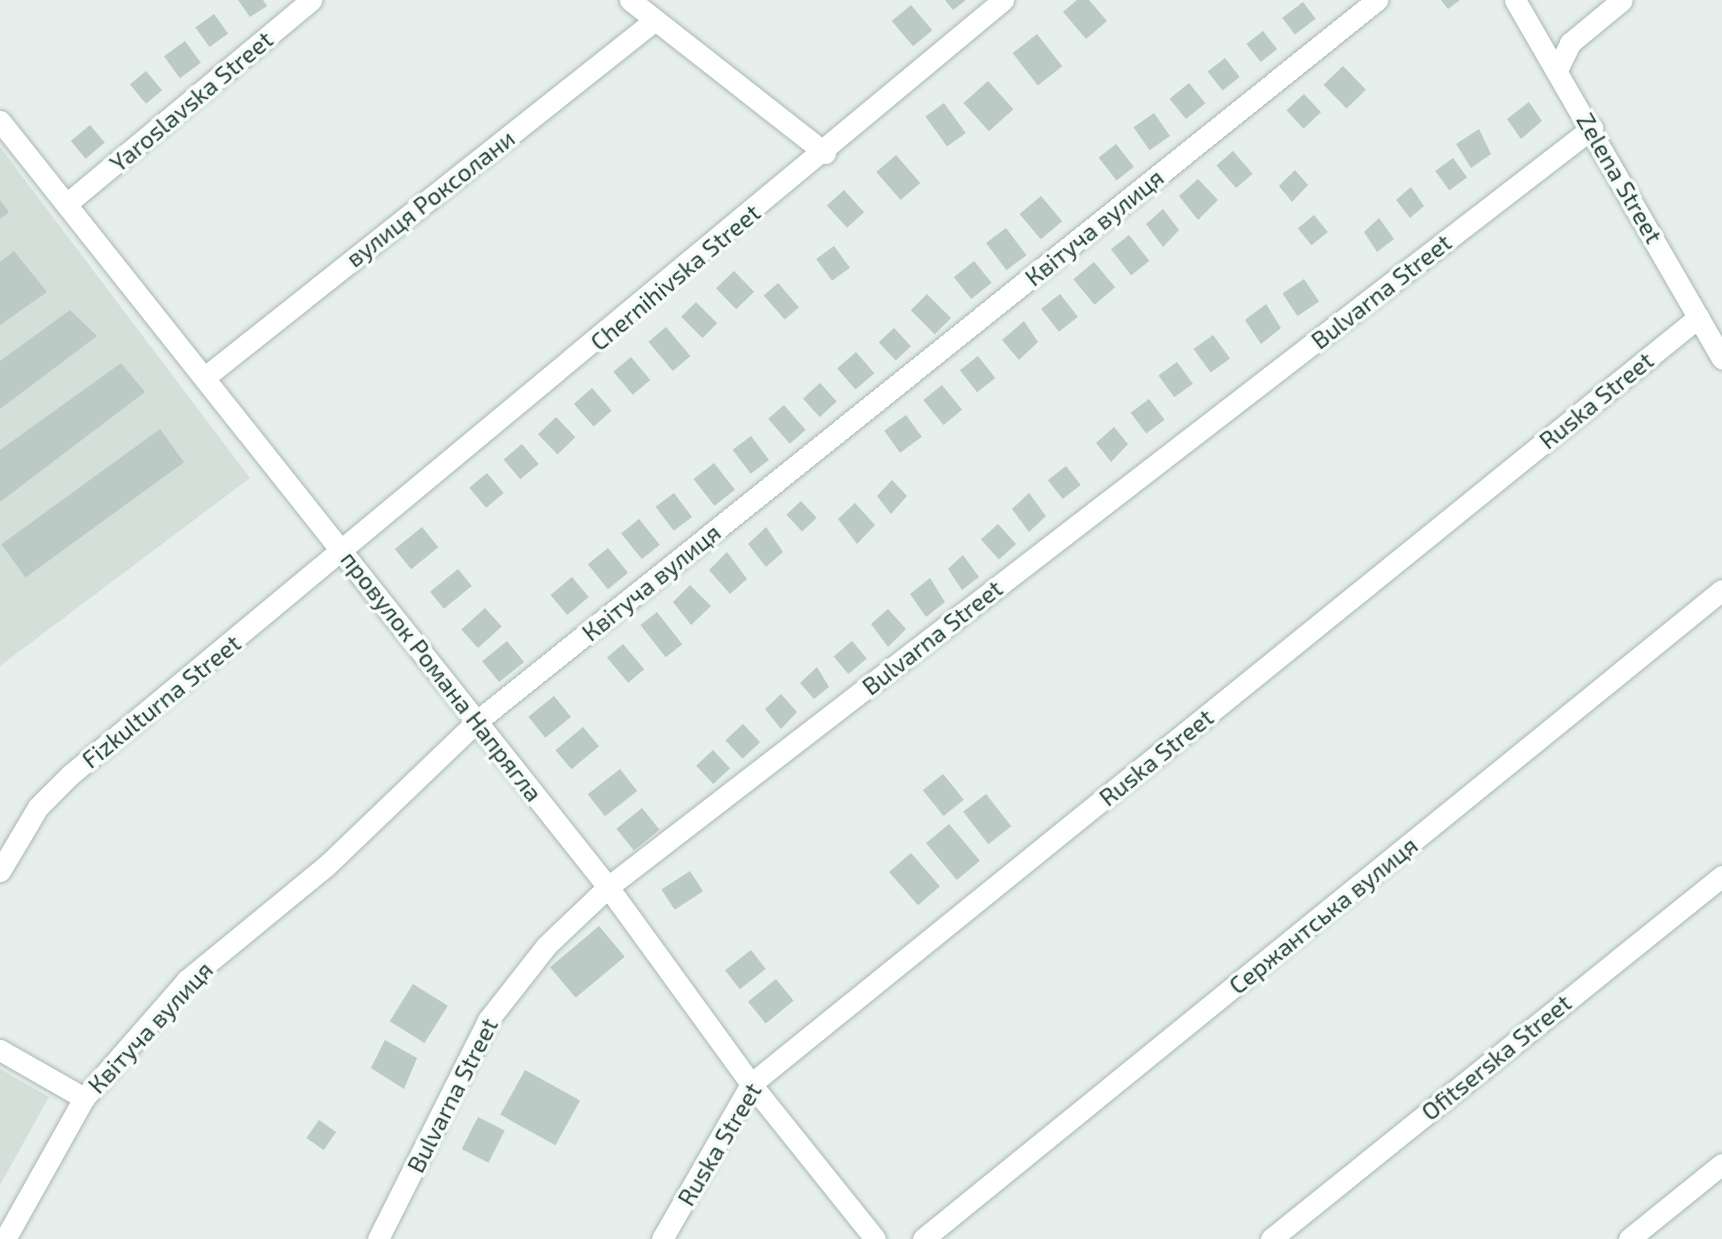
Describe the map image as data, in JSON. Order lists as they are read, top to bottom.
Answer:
{
  "streets": {
    "street": [
      "Yaroslavska Street",
      "Zelena Street",
      "вулиця Роксолани",
      "Квітуча вулиця",
      "Chernihivska Street",
      "Bulvarna Street",
      "Ruska Street",
      "провулок Романа Напрягла",
      "Fizkulturna Street",
      "Сержантська вулиця",
      "Ofitserska Street"
    ]
  },
  "crossings": [
    ["Yaroslavska Street", "провулок Романа Напрягла"],
    ["Zelena Street", "Bulvarna Street"],
    ["Zelena Street", "Ruska Street"],
    ["вулиця Роксолани", "провулок Романа Напрягла"],
    ["Квітуча вулиця", "провулок Романа Напрягла"],
    ["Chernihivska Street", "провулок Романа Напрягла"],
    ["Chernihivska Street", "Fizkulturna Street"],
    ["Bulvarna Street", "провулок Романа Напрягла"],
    ["Ruska Street", "провулок Романа Напрягла"],
    ["провулок Романа Напрягла", "Fizkulturna Street"]
  ]
}
